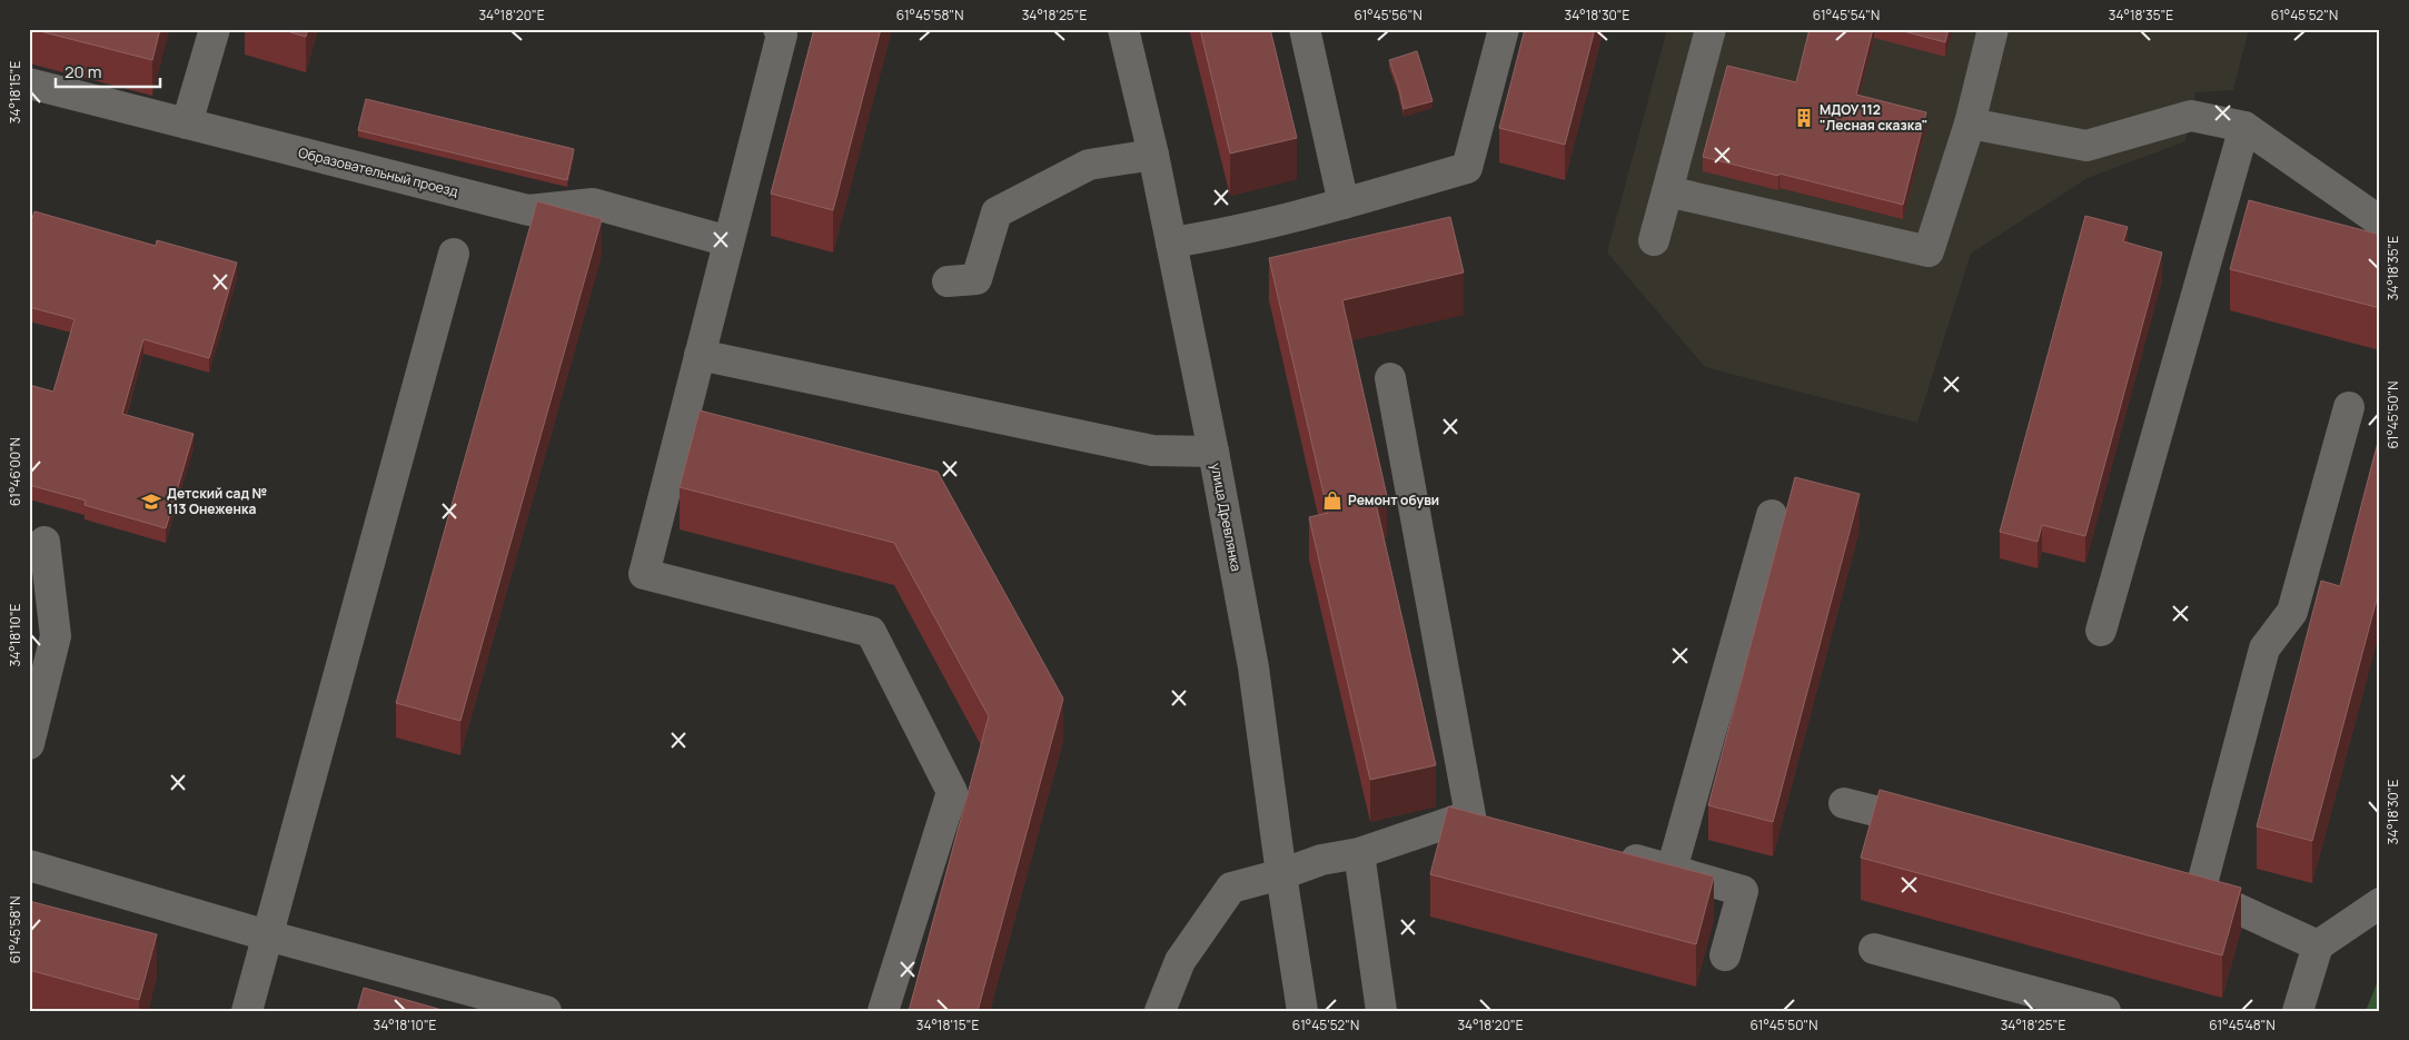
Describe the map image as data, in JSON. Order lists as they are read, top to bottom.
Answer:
{
  "streets": {
    "street": ["Образовательный проезд", "улица Древлянка"]
  },
  "places": {
    "building": ["МДОУ 112 \"Лесная сказка\""],
    "shop": ["Ремонт обуви"],
    "school or university": ["Детский сад № 113 Онеженка"]
  },
  "scale_bar": "20 m",
  "coordinates": [
    "34°18'20\"E",
    "61°45'58\"N",
    "34°18'25\"E",
    "61°45'56\"N",
    "34°18'30\"E",
    "61°45'54\"N",
    "34°18'35\"E",
    "61°45'52\"N",
    "34°18'15\"E",
    "61°45'50\"N",
    "61°46'00\"N",
    "34°18'10\"E",
    "61°45'48\"N"
  ]
}
